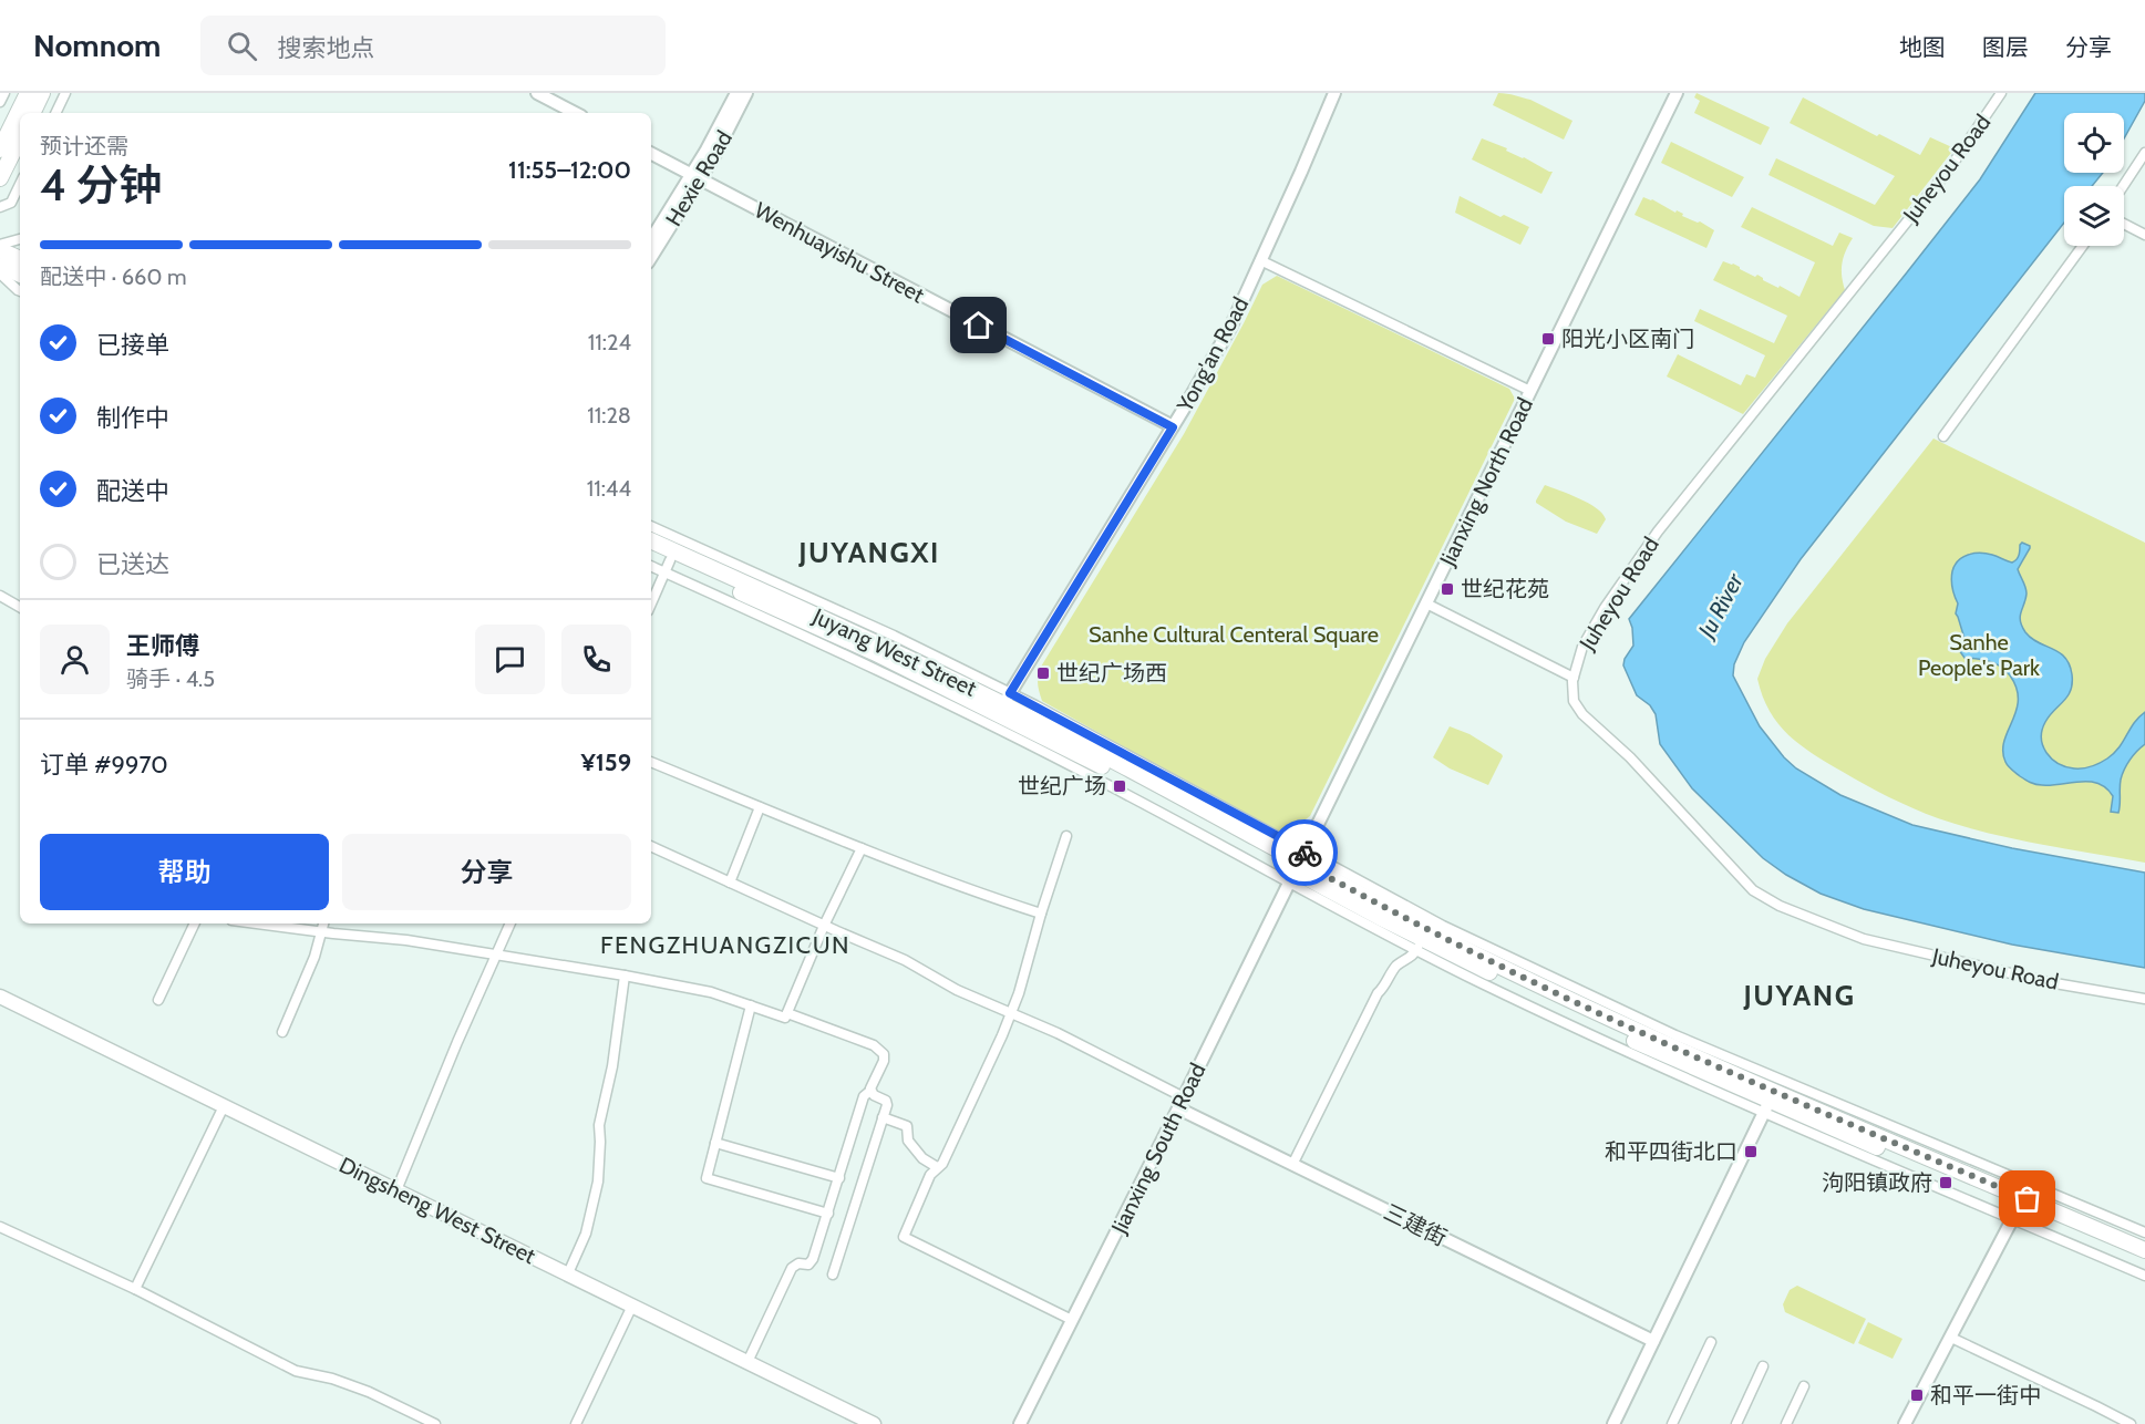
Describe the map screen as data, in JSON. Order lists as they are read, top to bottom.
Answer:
{
  "streets": {
    "main road": ["Juyang West Street", "Dingsheng West Street"],
    "street": [
      "Juheyou Road",
      "Hexie Road",
      "Wenhuayishu Street",
      "Yong'an Road",
      "Jianxing North Road",
      "Jianxing South Road",
      "三建街"
    ]
  },
  "crossings": [
    ["Hexie Road", "Wenhuayishu Street"],
    ["Wenhuayishu Street", "Yong'an Road"],
    ["Yong'an Road", "Juyang West Street"],
    ["Jianxing North Road", "Juyang West Street"],
    ["Jianxing North Road", "Jianxing South Road"],
    ["Juyang West Street", "Jianxing South Road"],
    ["Jianxing South Road", "三建街"]
  ],
  "districts": ["JUYANGXI", "FENGZHUANGZICUN", "JUYANG"],
  "water": ["Ju River"],
  "parks": ["Sanhe Cultural Centeral Square", "Sanhe People's Park"],
  "places": {
    "transit": [
      "阳光小区南门",
      "世纪花苑",
      "世纪广场西",
      "世纪广场",
      "和平四街北口",
      "泃阳镇政府",
      "和平一街中"
    ]
  },
  "page": {
    "header": "Nomnom",
    "search": "搜索地点",
    "nav": ["地图", "图层", "分享"],
    "heading": ["4 分钟", "预计还需", "11:55–12:00"],
    "panel": [
      "王师傅",
      "骑手 · 4.5",
      "订单 #9970",
      "¥159"
    ],
    "bar": "配送中 · 660 m",
    "list": [
      ["已接单", "11:24"],
      ["制作中", "11:28"],
      ["配送中", "11:44"],
      "已送达"
    ],
    "buttons": ["帮助", "分享"]
  }
}
